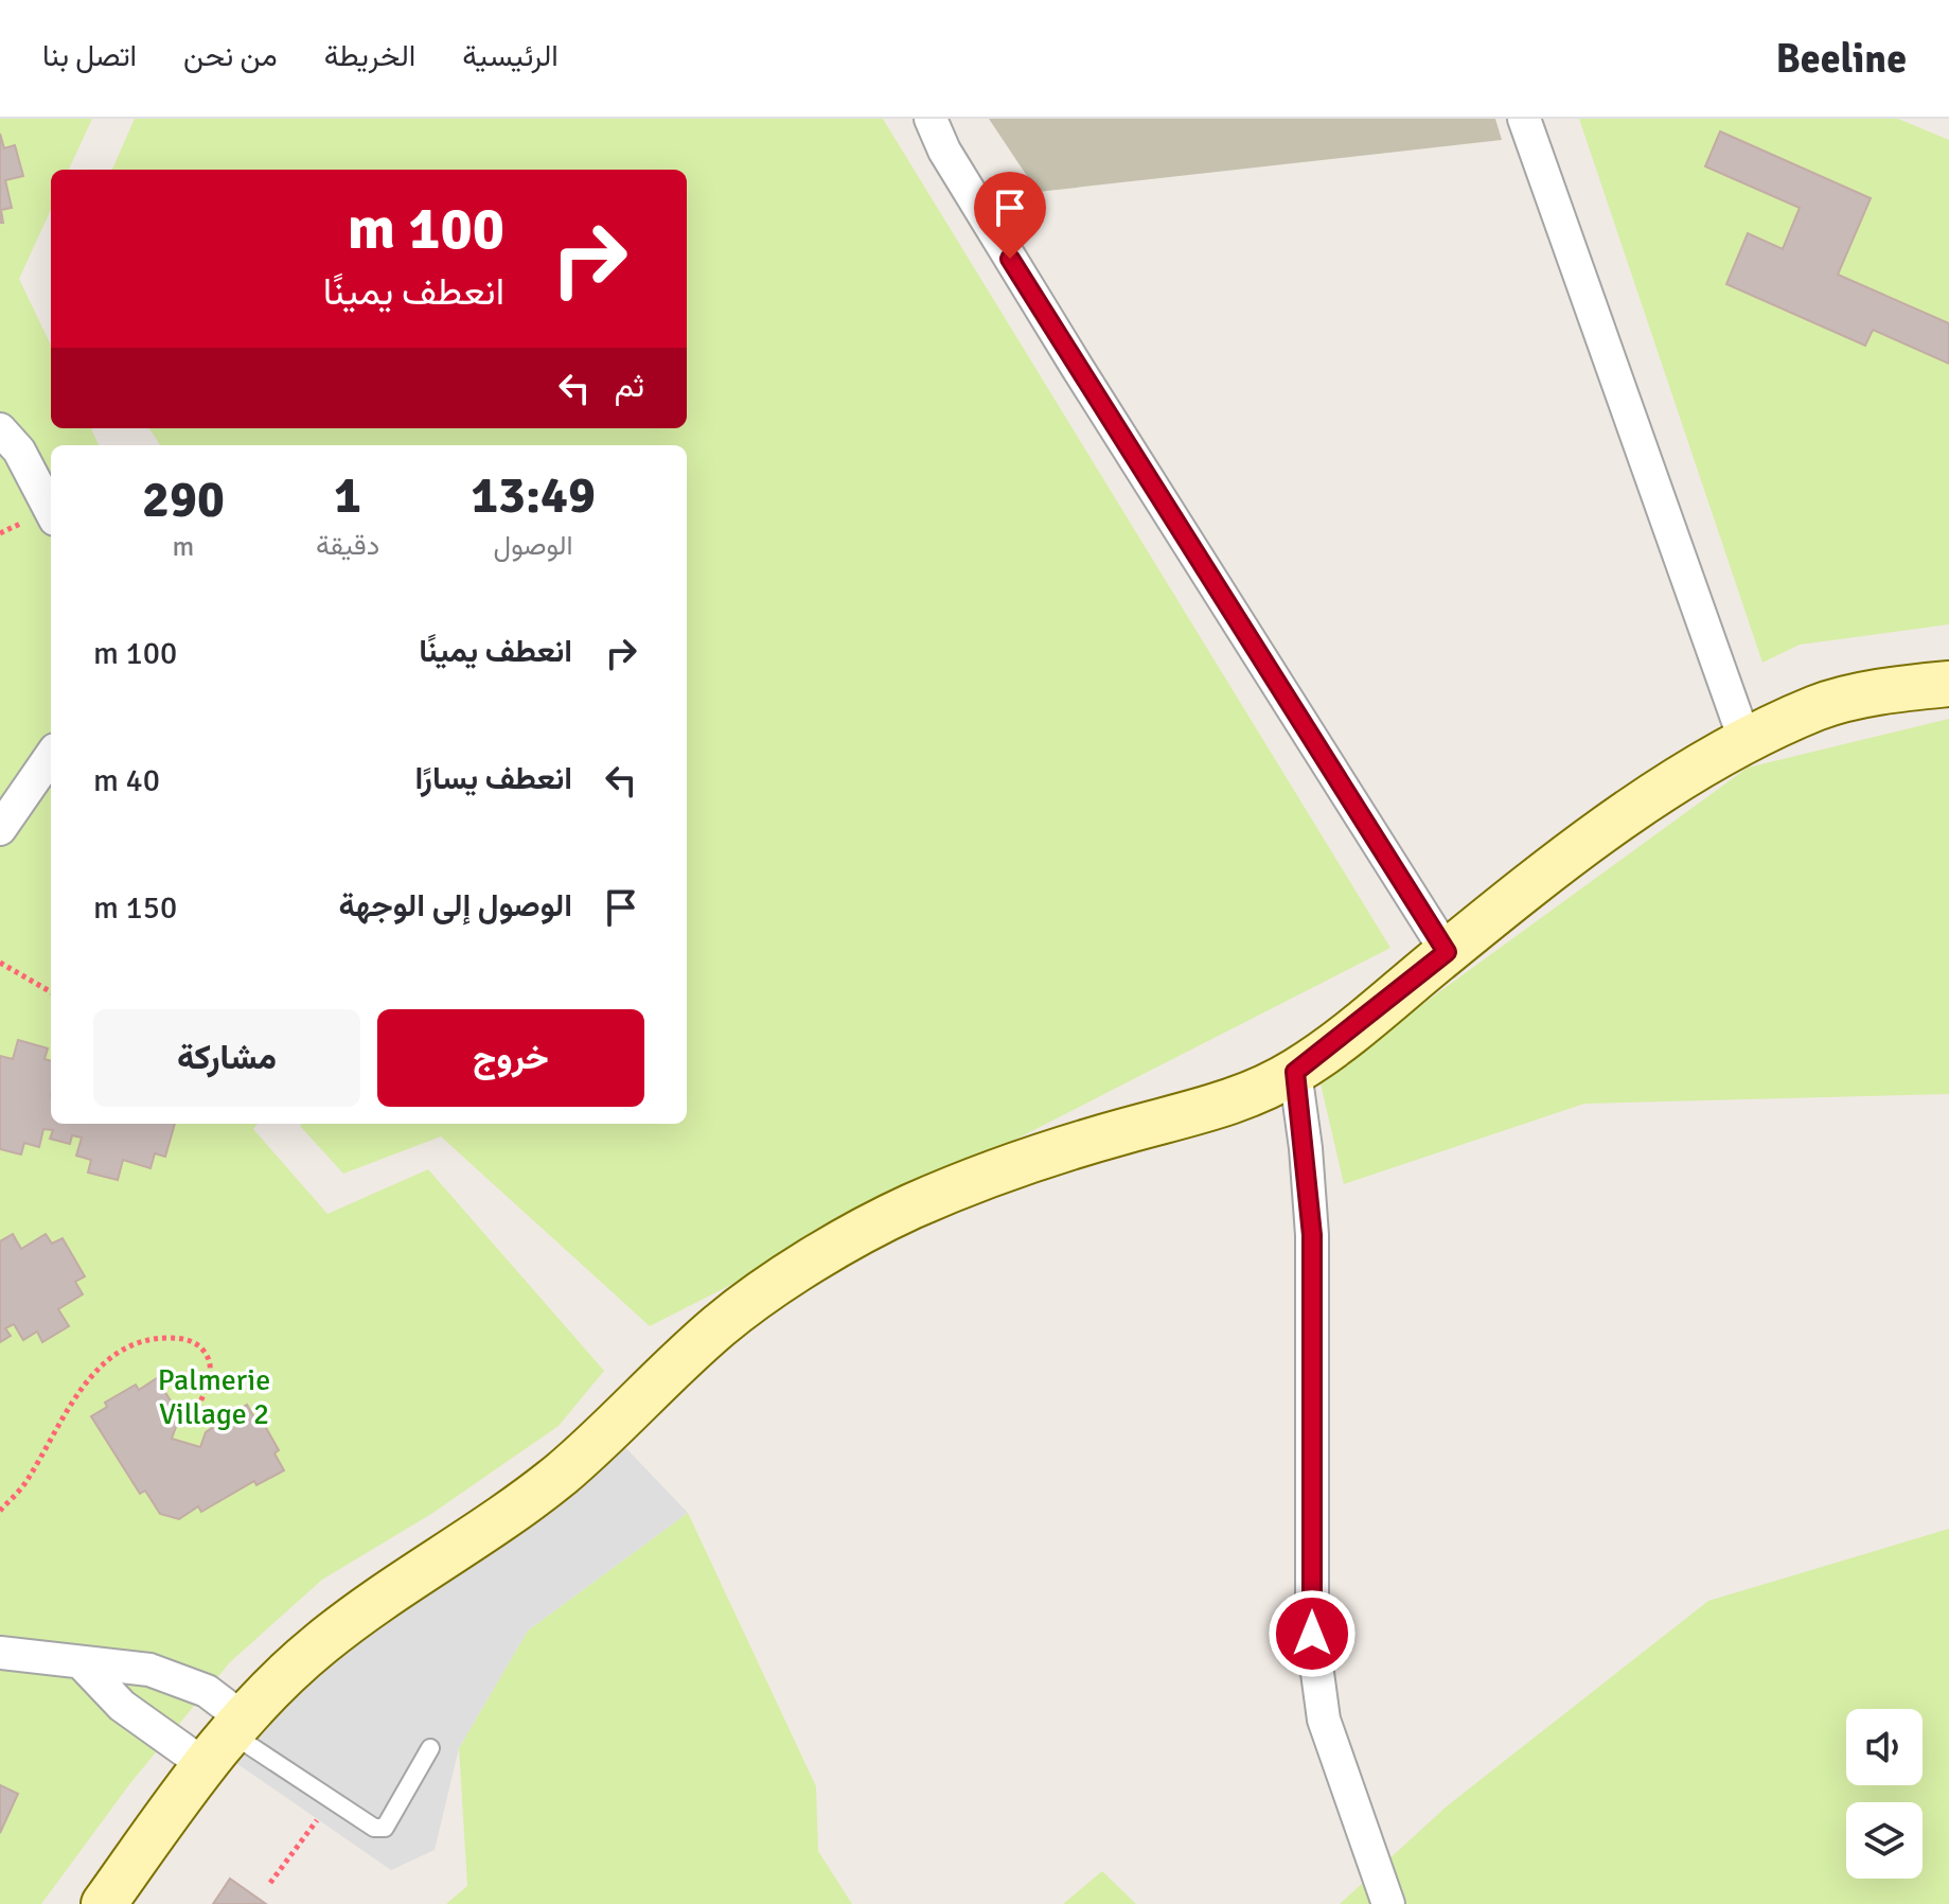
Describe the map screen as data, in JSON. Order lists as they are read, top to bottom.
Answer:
{
  "parks": ["Palmerie Village 2"],
  "page": {
    "header": "Beeline",
    "nav": [
      "الرئيسية",
      "الخريطة",
      "من نحن",
      "اتصل بنا"
    ],
    "turn": ["100 m", "انعطف يمينًا"],
    "then": "ثم",
    "eta": [
      "13:49",
      "الوصول",
      "1",
      "دقيقة",
      "290",
      "m"
    ],
    "list": [
      {
        "name": "انعطف يمينًا",
        "value": "100 m"
      },
      {
        "name": "انعطف يسارًا",
        "value": "40 m"
      },
      {
        "name": "الوصول إلى الوجهة",
        "value": "150 m"
      }
    ],
    "buttons": ["خروج", "مشاركة"]
  }
}
